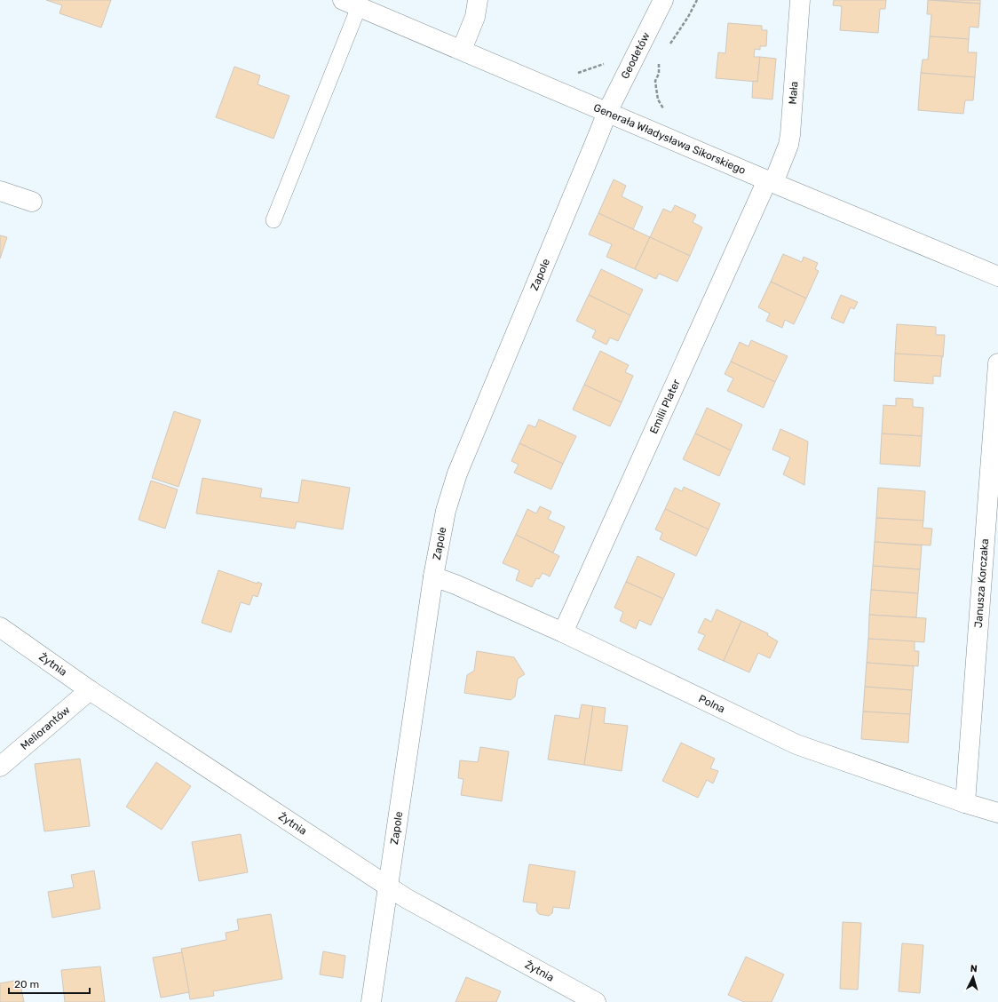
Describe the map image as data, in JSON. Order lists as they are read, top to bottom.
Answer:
{
  "streets": {
    "street": [
      "Geodetów",
      "Mała",
      "Generała Władysława Sikorskiego",
      "Zapole",
      "Emilii Plater",
      "Janusza Korczaka",
      "Żytnia",
      "Polna",
      "Meliorantów"
    ]
  },
  "crossings": [
    ["Geodetów", "Generała Władysława Sikorskiego"],
    ["Geodetów", "Zapole"],
    ["Mała", "Generała Władysława Sikorskiego"],
    ["Mała", "Emilii Plater"],
    ["Generała Władysława Sikorskiego", "Zapole"],
    ["Generała Władysława Sikorskiego", "Emilii Plater"],
    ["Zapole", "Żytnia"],
    ["Zapole", "Polna"],
    ["Emilii Plater", "Polna"],
    ["Janusza Korczaka", "Polna"],
    ["Żytnia", "Meliorantów"]
  ],
  "scale_bar": "20 m",
  "north": "top"
}
